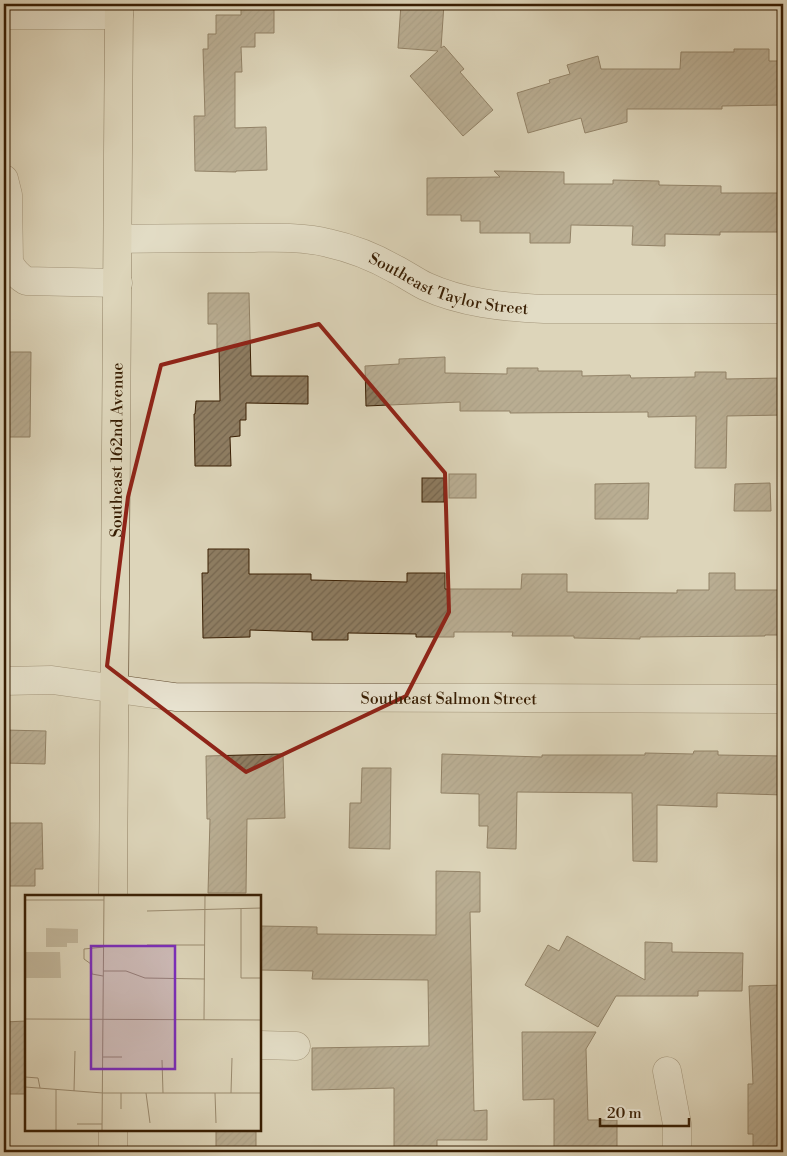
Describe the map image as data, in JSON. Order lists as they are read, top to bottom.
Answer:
{
  "streets": {
    "main road": ["Southeast 162nd Avenue"],
    "street": ["Southeast Taylor Street", "Southeast Salmon Street"]
  },
  "crossings": [
    ["Southeast Taylor Street", "Southeast 162nd Avenue"],
    ["Southeast 162nd Avenue", "Southeast Salmon Street"]
  ],
  "scale_bar": "20 m"
}
